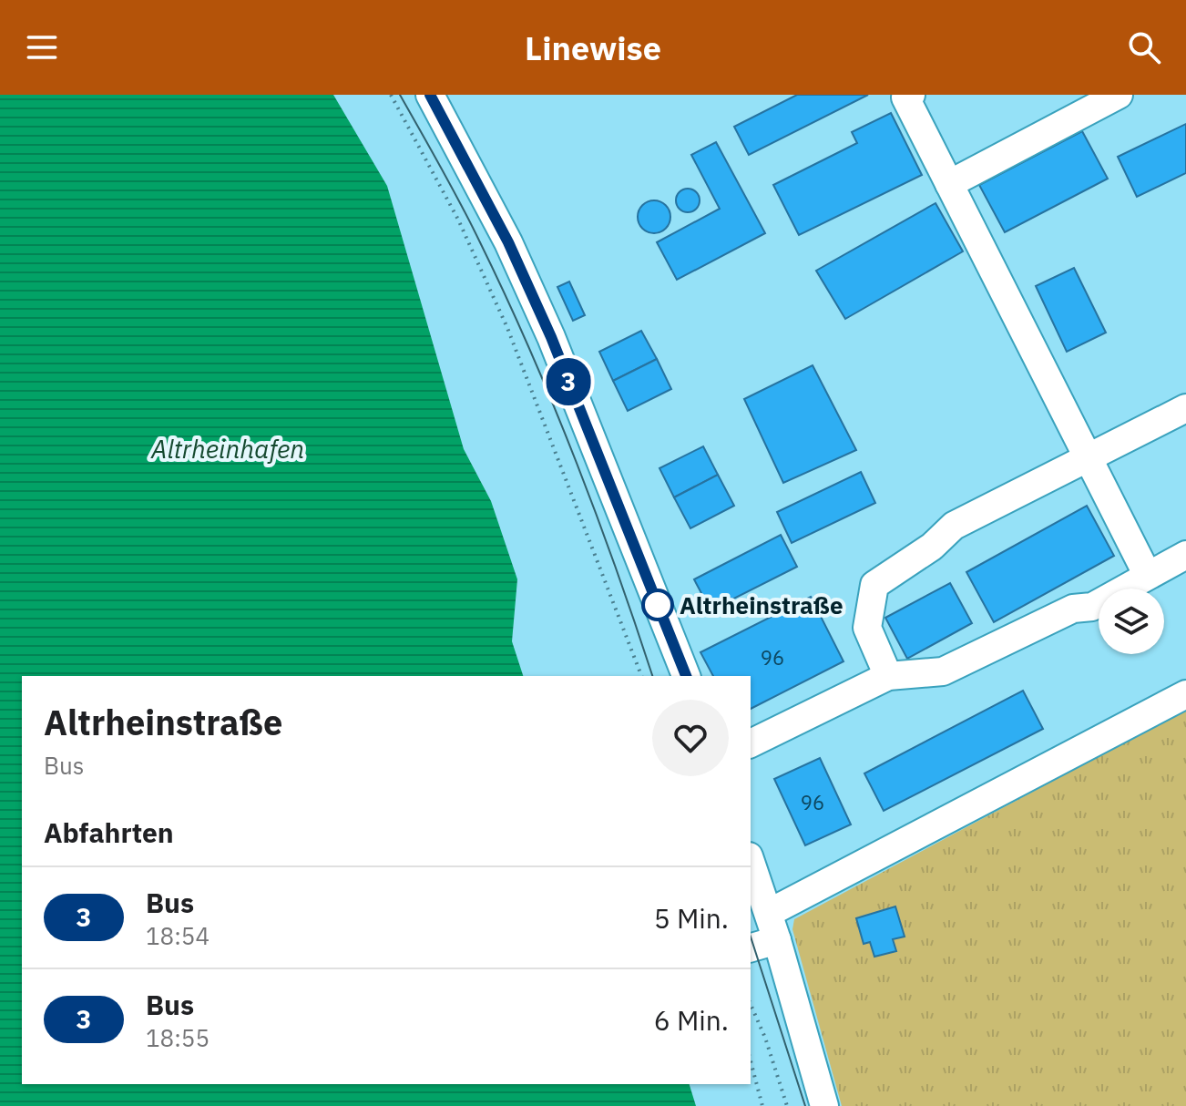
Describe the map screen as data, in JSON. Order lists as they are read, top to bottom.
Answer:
{
  "water": ["Altrheinhafen"],
  "places": ["Altrheinstraße"],
  "lines": ["bus line 3"],
  "house_numbers": ["96", "96"],
  "page": {
    "header": "Linewise",
    "on_map": "3",
    "heading": [
      ["Altrheinstraße", "Bus"],
      "Abfahrten"
    ],
    "list": [
      {
        "mark": "3",
        "name": "Bus",
        "note": "18:54",
        "value": "5 Min."
      },
      {
        "mark": "3",
        "name": "Bus",
        "note": "18:55",
        "value": "6 Min."
      }
    ]
  }
}
